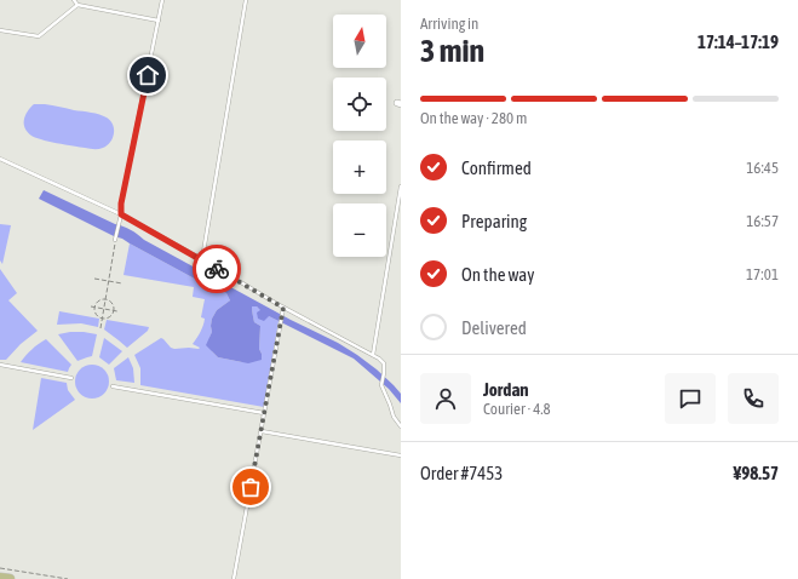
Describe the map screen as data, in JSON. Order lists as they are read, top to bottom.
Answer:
{
  "north": "top",
  "page": {
    "heading": ["3 min", "Arriving in", "17:14–17:19"],
    "panel": [
      "Jordan",
      "Courier · 4.8",
      "Order #7453",
      "¥98.57"
    ],
    "map_buttons": ["+", "−"],
    "bar": "On the way · 280 m",
    "list": [
      ["Confirmed", "16:45"],
      ["Preparing", "16:57"],
      ["On the way", "17:01"],
      "Delivered"
    ]
  }
}
